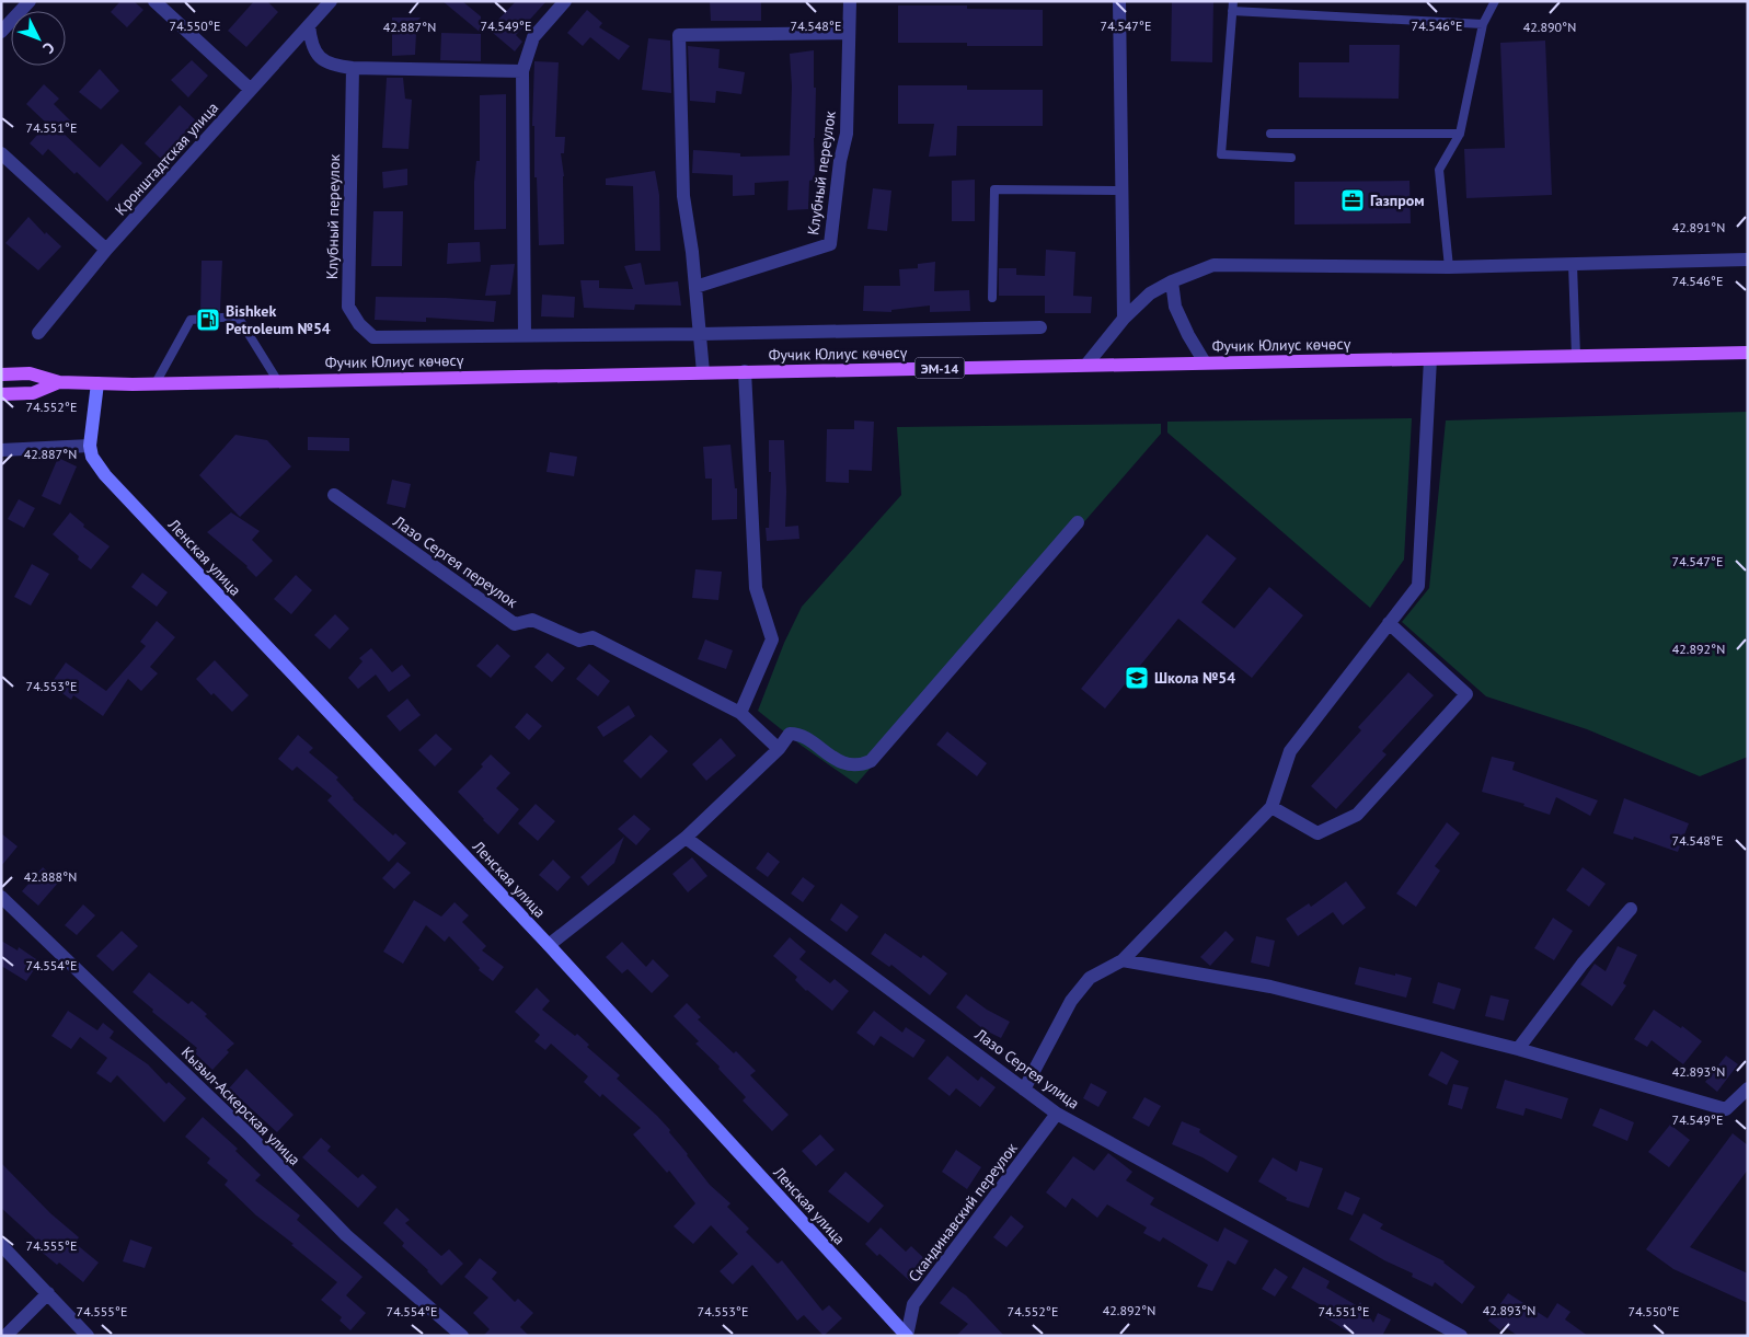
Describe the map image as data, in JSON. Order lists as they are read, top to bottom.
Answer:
{
  "streets": {
    "main road": ["Фучик Юлиус көчөсү", "ЭМ-14", "Ленская улица"],
    "street": [
      "Кронштадтская улица",
      "Клубный переулок",
      "Лазо Сергея переулок",
      "Лазо Сергея улица",
      "Кызыл-Аскерская улица",
      "Скандинавский переулок"
    ]
  },
  "crossings": [
    ["Ленская улица", "Скандинавский переулок"],
    ["Лазо Сергея улица", "Скандинавский переулок"]
  ],
  "places": {
    "office": ["Газпром"],
    "fuel station": ["Bishkek Petroleum №54"],
    "school or university": ["Школа №54"]
  },
  "north": "bottom right",
  "coordinates": [
    "74.547°E",
    "74.546°E",
    "74.550°E",
    "74.549°E",
    "74.548°E",
    "42.887°N",
    "42.890°N",
    "74.551°E",
    "42.891°N",
    "74.552°E",
    "42.892°N",
    "74.553°E",
    "42.888°N",
    "74.554°E",
    "42.893°N",
    "74.555°E"
  ]
}
